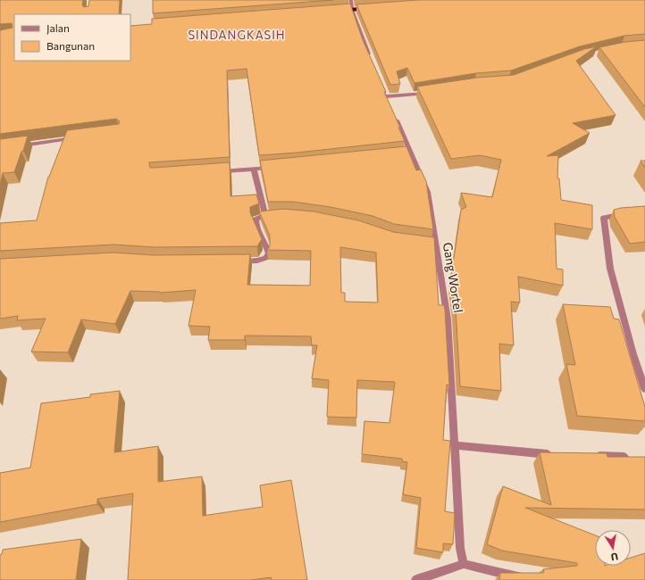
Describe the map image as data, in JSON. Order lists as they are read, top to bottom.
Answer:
{
  "streets": {
    "street": ["Gang Wortel"]
  },
  "districts": ["SINDANGKASIH"],
  "legend": ["Jalan", "Bangunan"],
  "north": "bottom"
}
